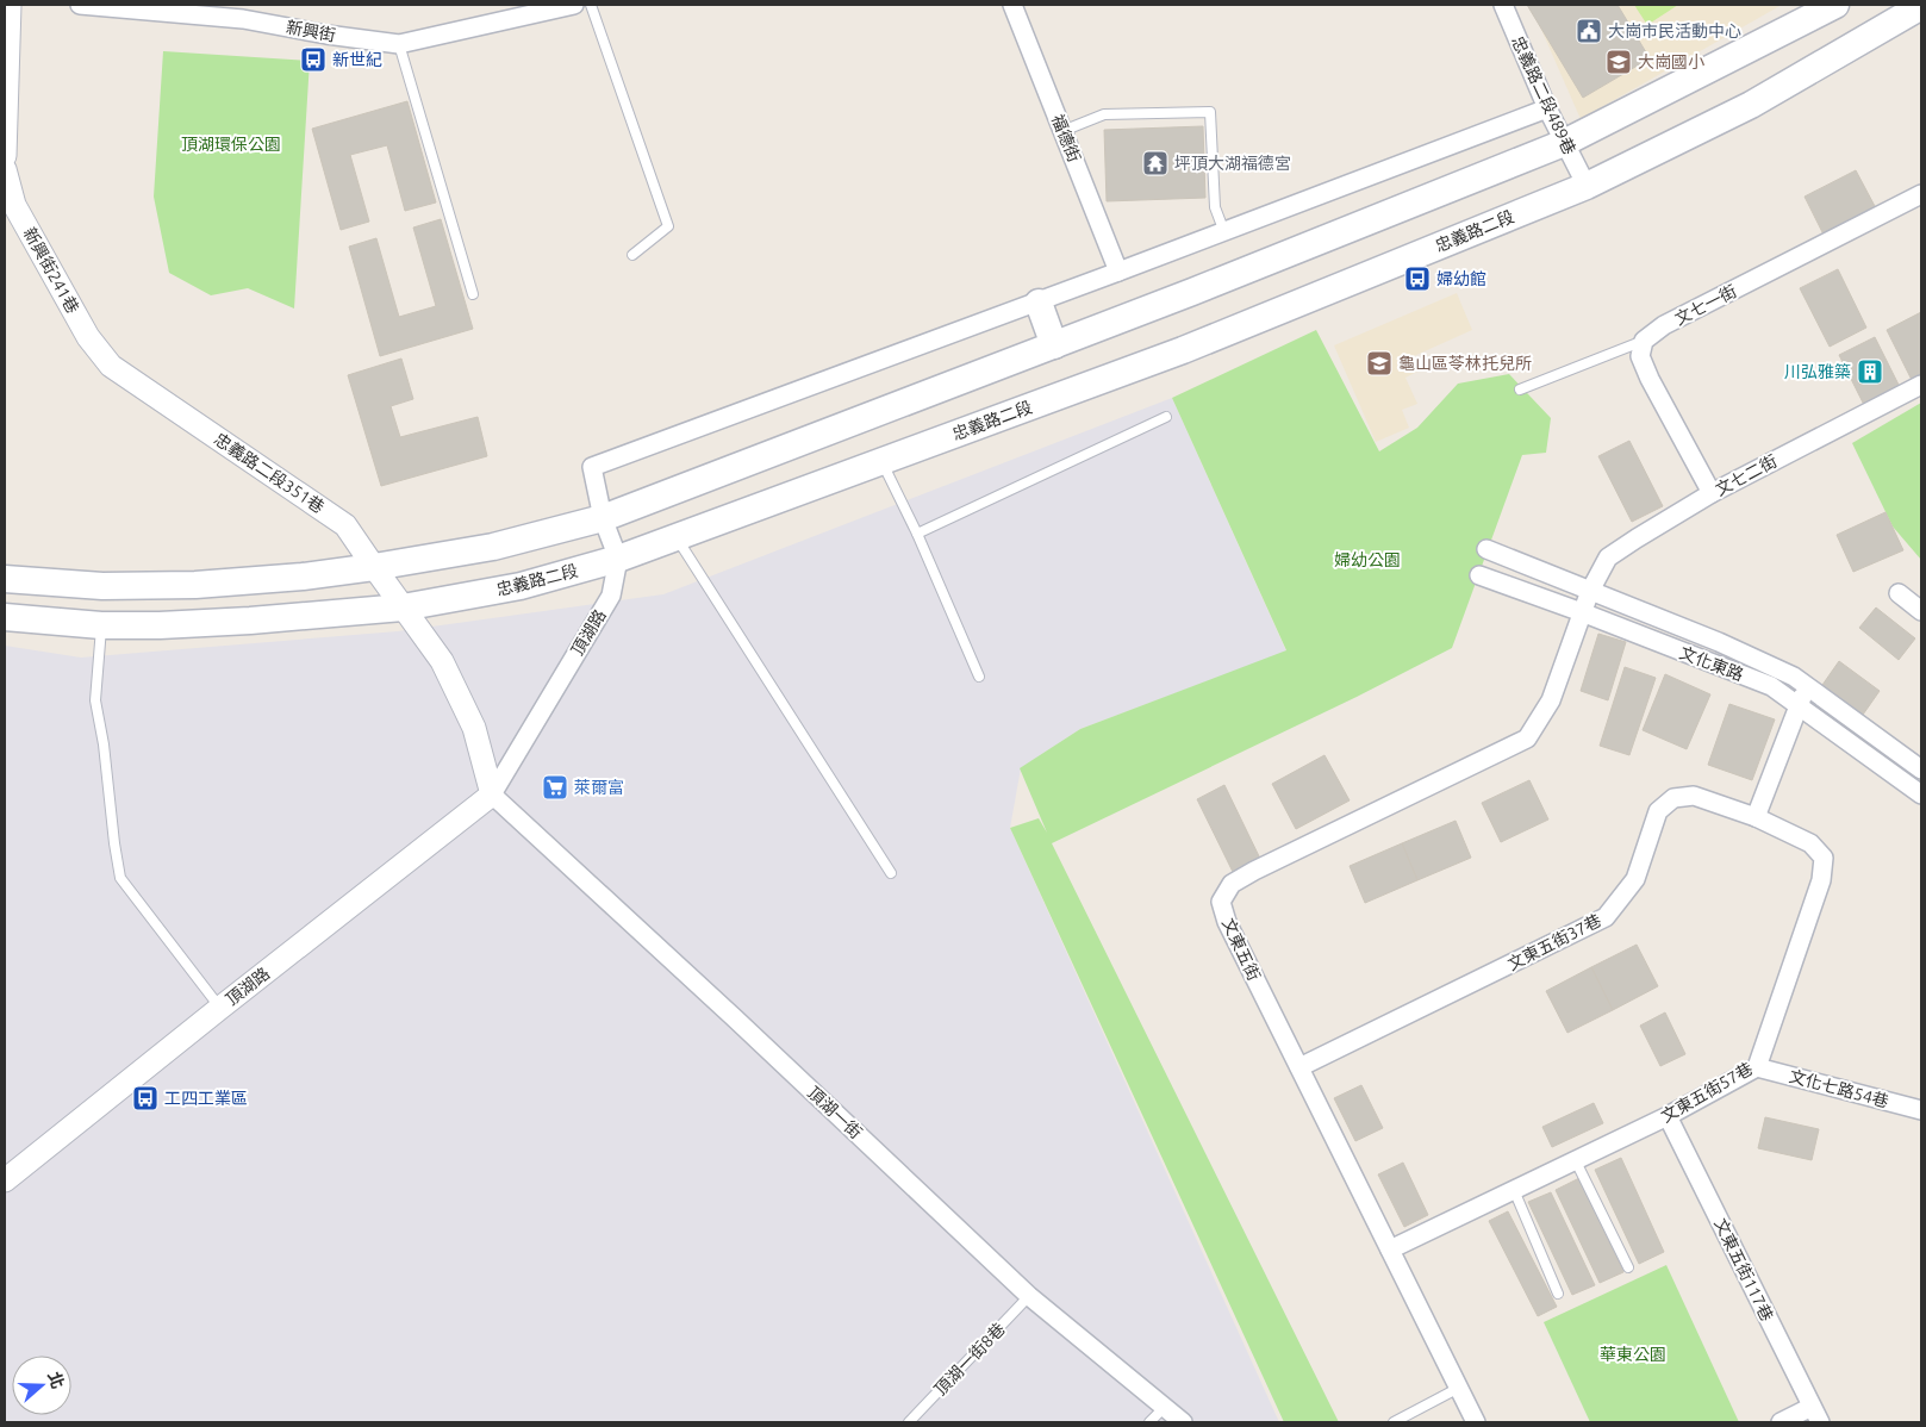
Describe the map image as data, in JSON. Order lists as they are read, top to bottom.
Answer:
{
  "streets": {
    "main road": ["忠義路二段"],
    "street": [
      "新興街",
      "忠義路二段489巷",
      "福德街",
      "新興街241巷",
      "文七一街",
      "忠義路二段351巷",
      "文七二街",
      "頂湖路",
      "文化東路",
      "文東五街37巷",
      "文東五街",
      "文化七路54巷",
      "文東五街57巷",
      "頂湖一街",
      "文東五街117巷"
    ],
    "lane": ["頂湖一街8巷"]
  },
  "crossings": [
    ["忠義路二段489巷", "忠義路二段"],
    ["忠義路二段", "忠義路二段351巷"],
    ["忠義路二段", "頂湖路"],
    ["新興街241巷", "忠義路二段351巷"],
    ["文七二街", "文化東路"],
    ["文七二街", "文東五街"],
    ["頂湖路", "頂湖一街"],
    ["文化東路", "文東五街"],
    ["文東五街37巷", "文東五街"],
    ["文東五街37巷", "文東五街57巷"],
    ["文東五街", "文東五街57巷"],
    ["文化七路54巷", "文東五街57巷"],
    ["文東五街57巷", "文東五街117巷"],
    ["頂湖一街", "頂湖一街8巷"]
  ],
  "parks": ["頂湖環保公園", "婦幼公園", "華東公園"],
  "places": {
    "public building": ["大崗市民活動中心"],
    "bus stop": ["新世紀", "婦幼館", "工四工業區"],
    "school or university": ["大崗國小", "龜山區苓林托兒所"],
    "temple": ["坪頂大湖福德宮"],
    "building": ["川弘雅築"],
    "supermarket": ["萊爾富"]
  },
  "north": "right"
}
